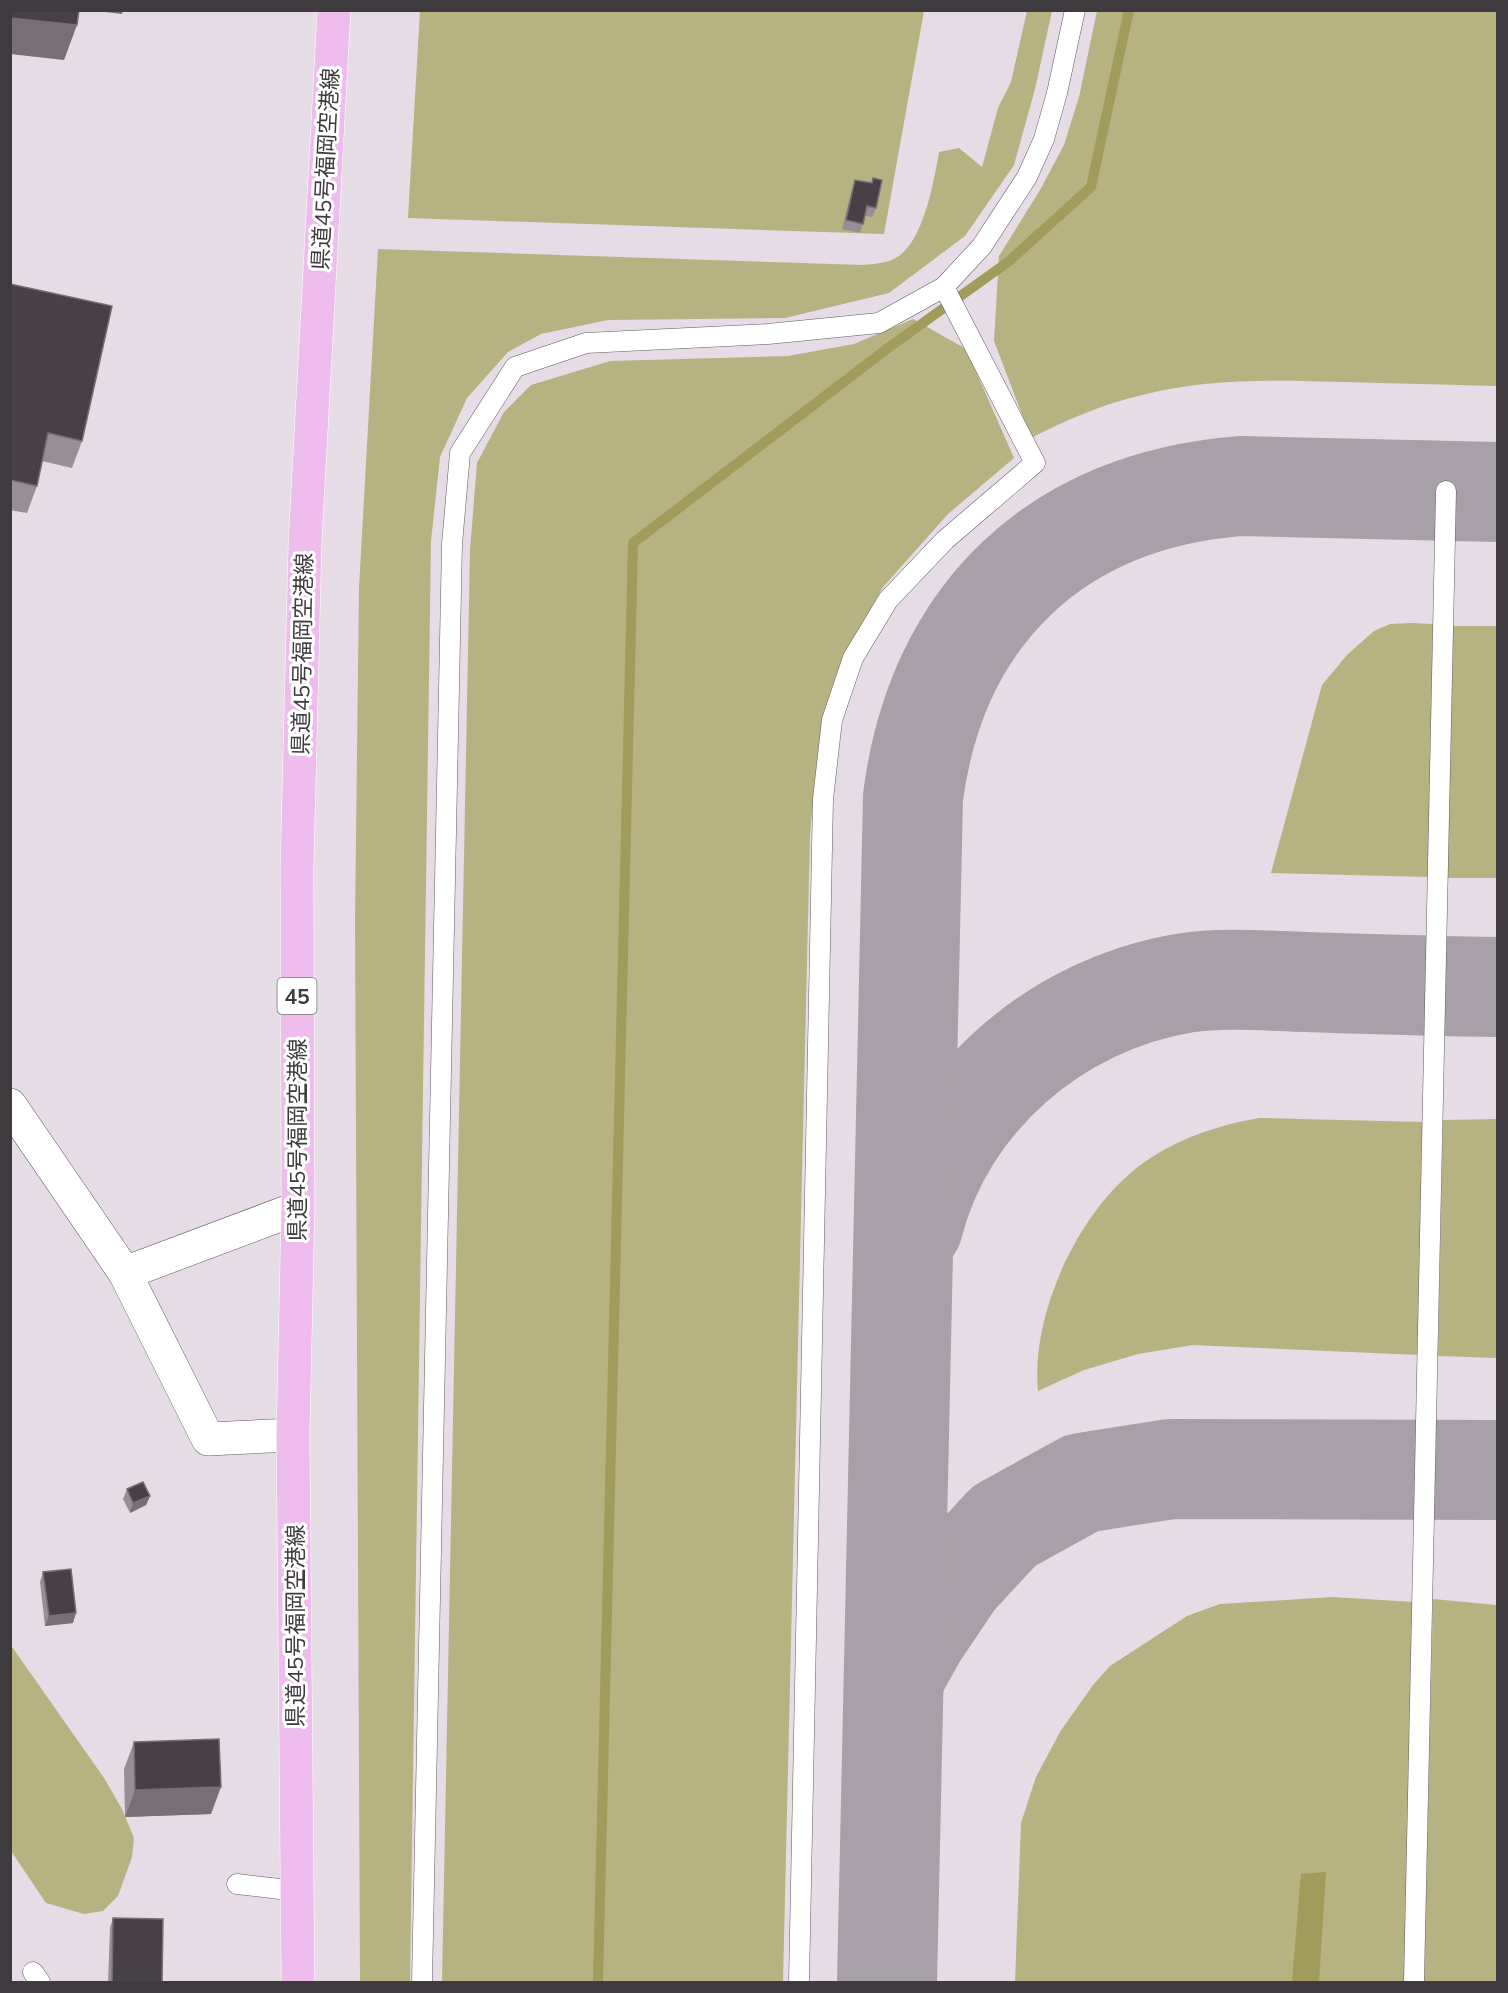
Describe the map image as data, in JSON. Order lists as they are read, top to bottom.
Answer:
{
  "streets": {
    "main road": ["県道45号福岡空港線", "45"]
  }
}
